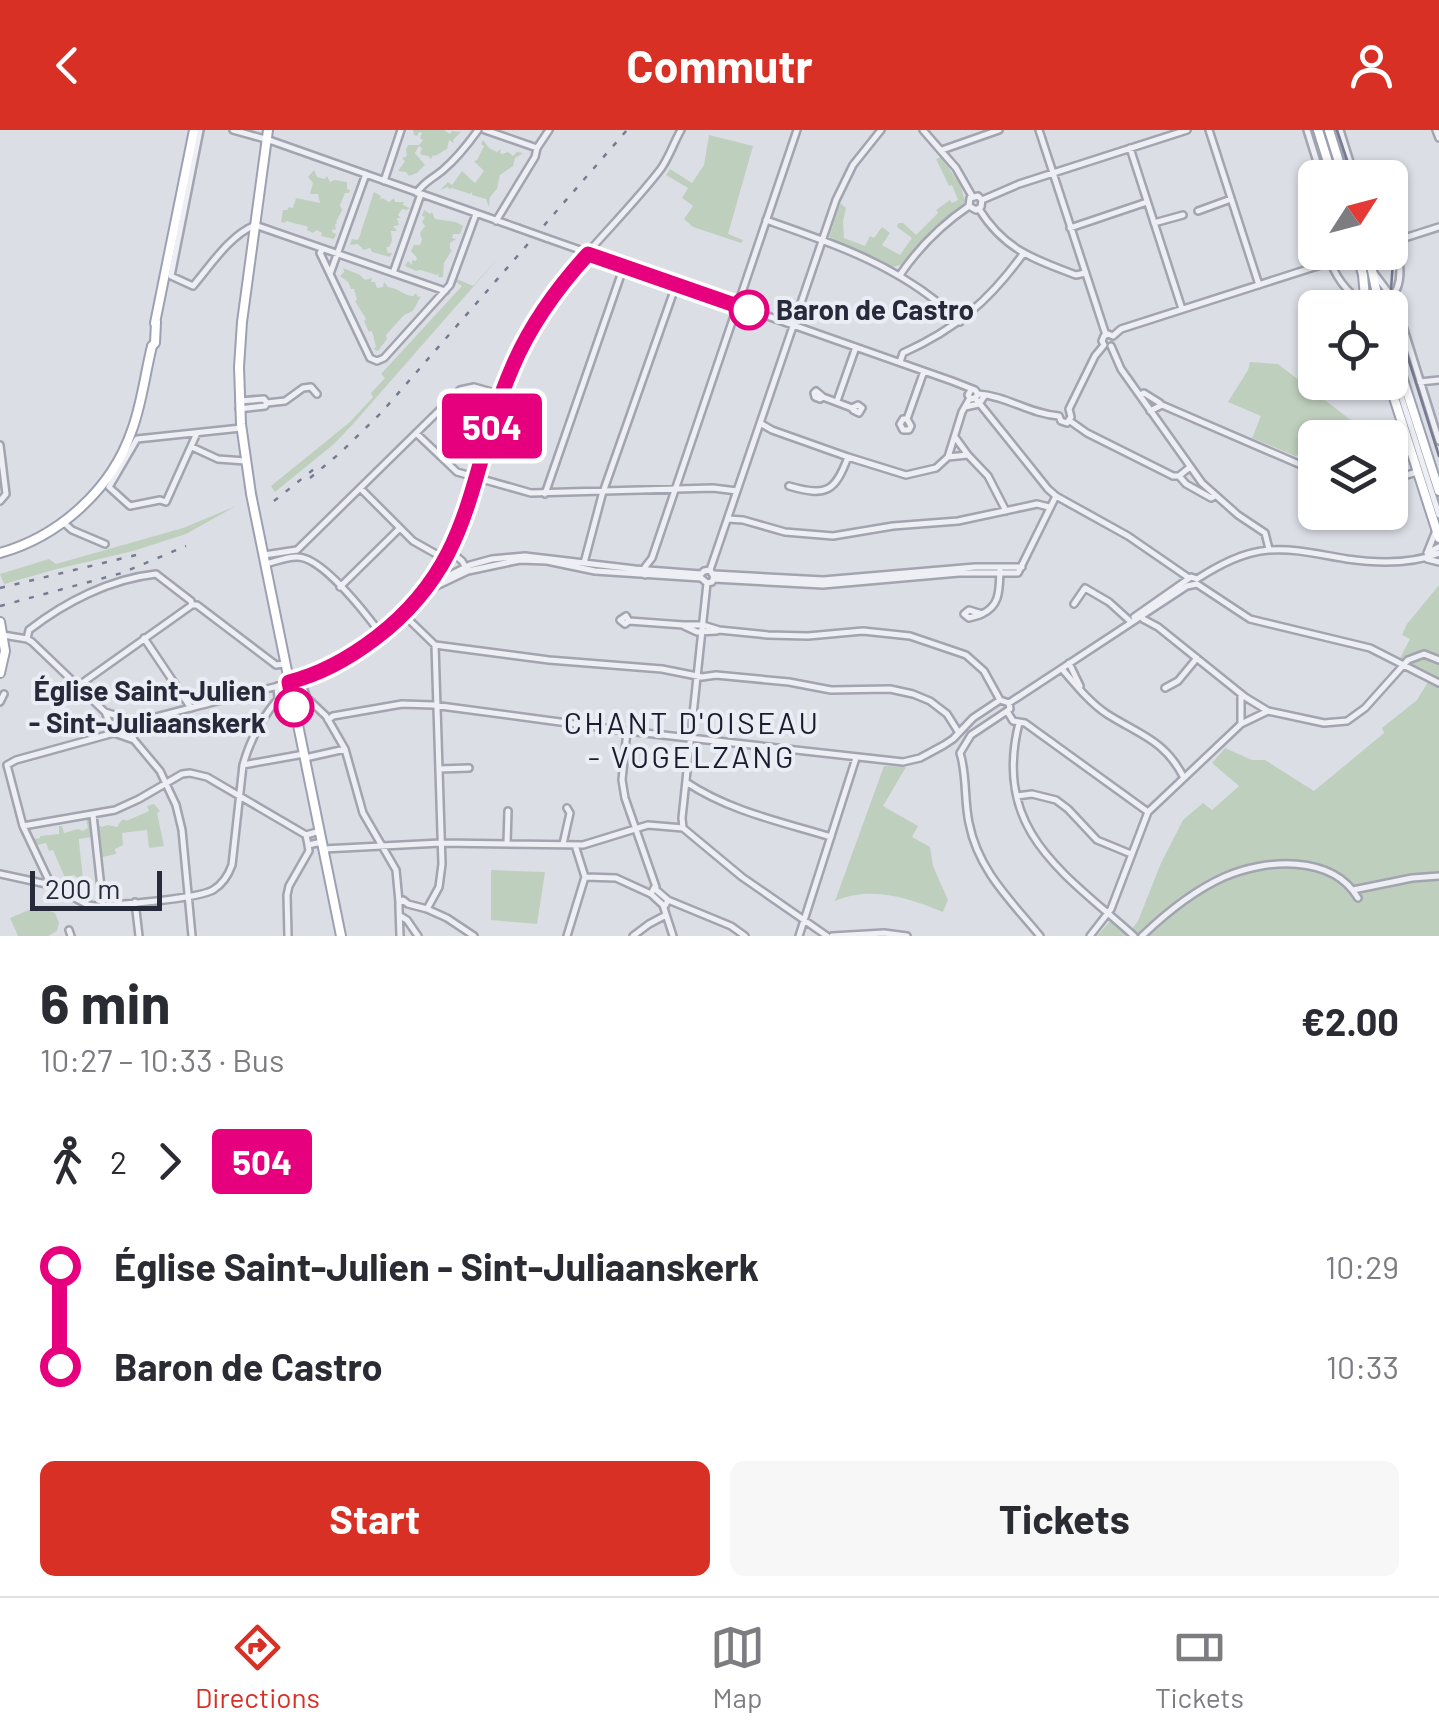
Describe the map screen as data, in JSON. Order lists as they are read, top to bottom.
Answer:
{
  "districts": ["CHANT D'OISEAU - VOGELZANG"],
  "places": ["Baron de Castro", "Église Saint-Julien - Sint-Juliaanskerk"],
  "lines": ["bus line 504"],
  "scale_bar": "200 m",
  "north": "top right",
  "page": {
    "header": "Commutr",
    "on_map": "504",
    "scale": "200 m",
    "heading": ["6 min", "10:27 – 10:33 · Bus", "€2.00"],
    "legs": ["2", "504"],
    "list": [
      {
        "name": "Église Saint-Julien - Sint-Juliaanskerk",
        "value": "10:29"
      },
      {
        "name": "Baron de Castro",
        "value": "10:33"
      }
    ],
    "buttons": ["Start", "Tickets"],
    "tabs": ["Directions", "Map", "Tickets"]
  }
}
